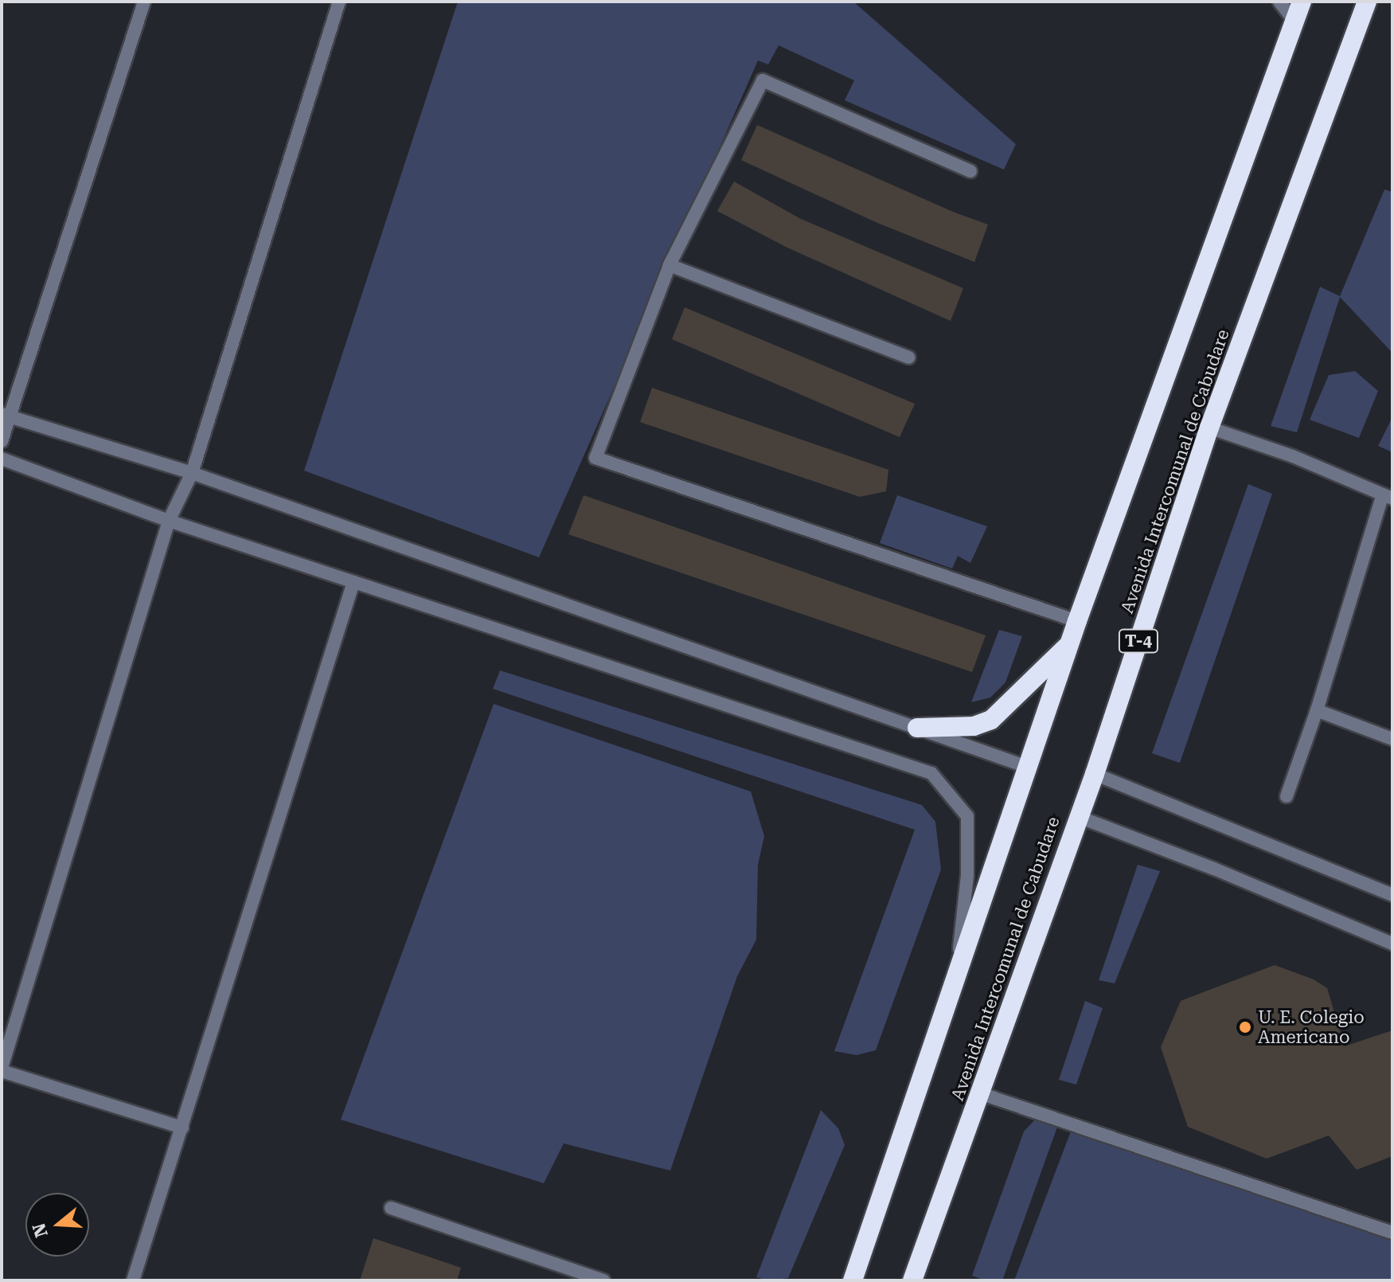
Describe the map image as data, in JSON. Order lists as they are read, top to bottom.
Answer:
{
  "streets": {
    "highway": ["Avenida Intercomunal de Cabudare", "T-4"]
  },
  "places": ["U. E. Colegio Americano"],
  "north": "left"
}
